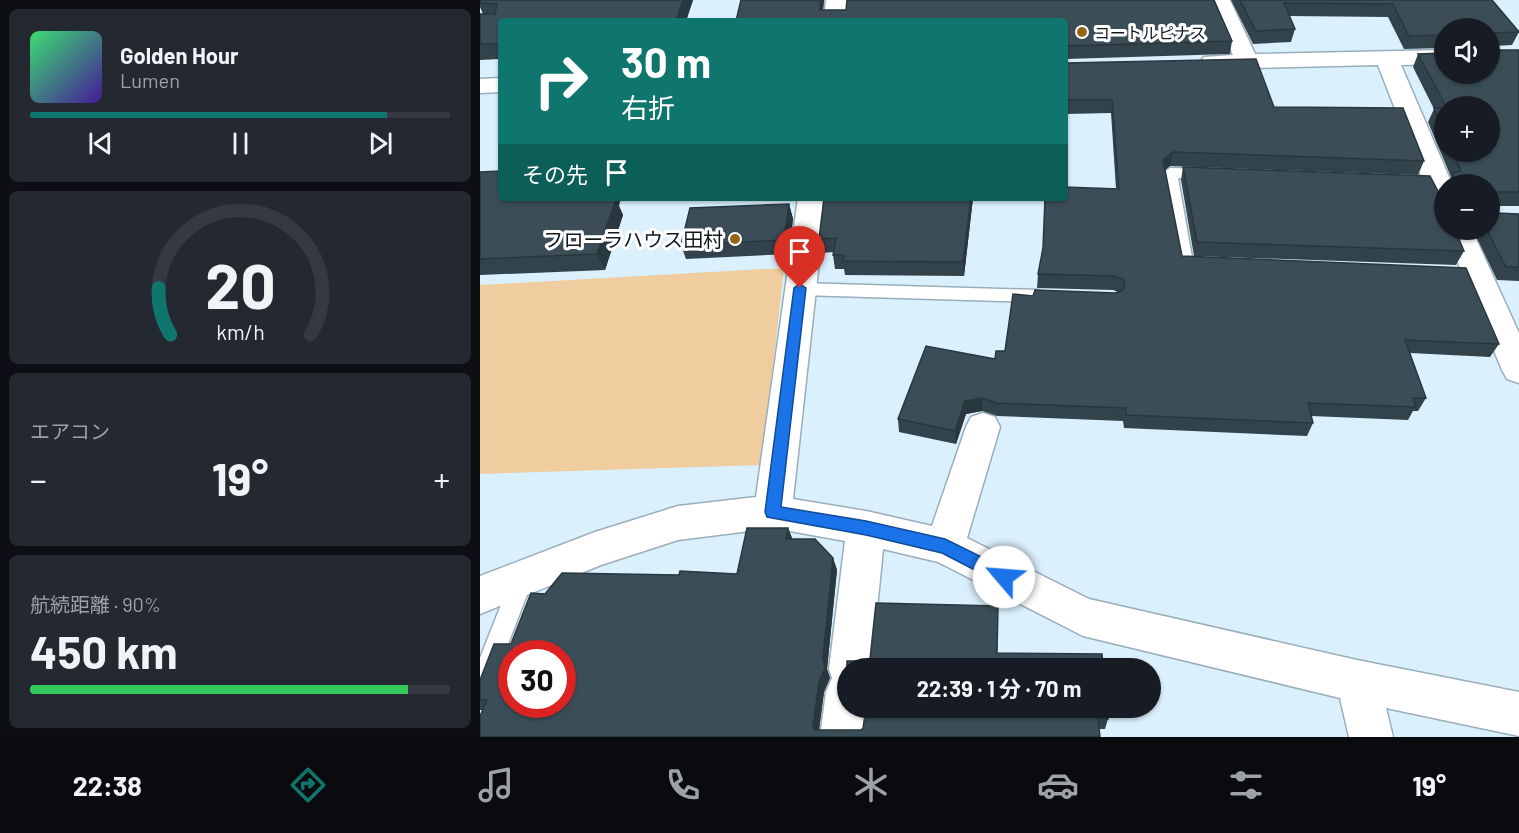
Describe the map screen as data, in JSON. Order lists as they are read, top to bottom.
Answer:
{
  "places": ["コートルピナス", "フローラハウス田村"],
  "page": {
    "map_buttons": ["+", "−"],
    "turn": ["30 m", "右折"],
    "song": ["Golden Hour", "Lumen"],
    "then": "その先",
    "tile": [
      "エアコン",
      ["航続距離 · 90%", "450 km"]
    ],
    "heat": ["−", "19°", "+"],
    "limit": "30",
    "trip": "22:39 · 1 分 · 70 m",
    "tabs": ["22:38", "19°"],
    "gauge": ["20", "km/h"]
  }
}
